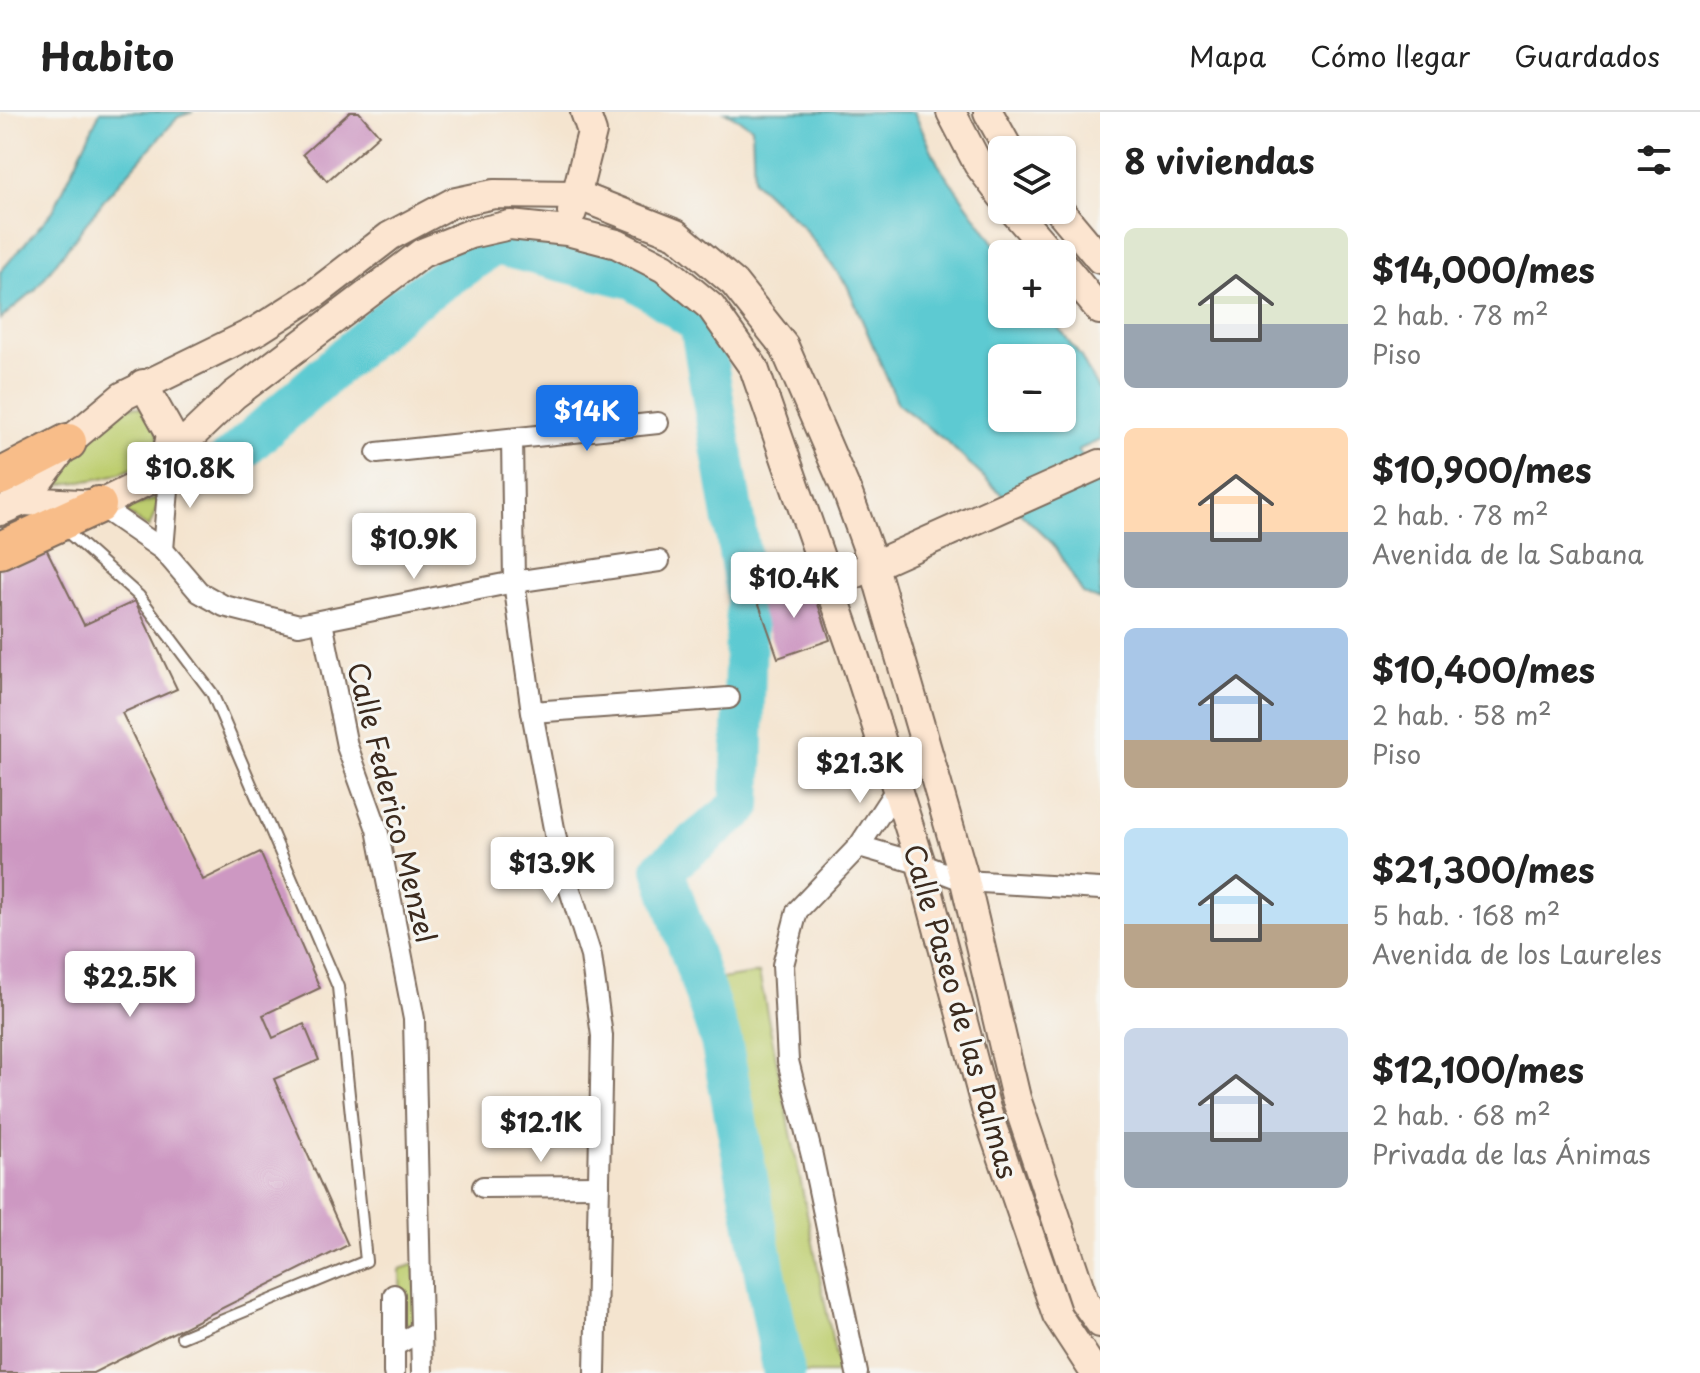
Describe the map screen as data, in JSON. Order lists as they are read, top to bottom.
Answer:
{
  "streets": {
    "main road": ["Calle Paseo de las Palmas"],
    "street": ["Calle Federico Menzel"]
  },
  "page": {
    "header": "Habito",
    "nav": ["Mapa", "Cómo llegar", "Guardados"],
    "heading": "8 viviendas",
    "map_buttons": ["+", "−"],
    "list": [
      {
        "name": "$14,000/mes",
        "note": "2 hab. · 78 m² · Piso"
      },
      {
        "name": "$10,900/mes",
        "note": "2 hab. · 78 m² · Avenida de la Sabana"
      },
      {
        "name": "$10,400/mes",
        "note": "2 hab. · 58 m² · Piso"
      },
      {
        "name": "$21,300/mes",
        "note": "5 hab. · 168 m² · Avenida de los Laureles"
      },
      {
        "name": "$12,100/mes",
        "note": "2 hab. · 68 m² · Privada de las Ánimas"
      }
    ],
    "price": [
      "$14K",
      "$10.8K",
      "$10.9K",
      "$10.4K",
      "$21.3K",
      "$13.9K",
      "$22.5K",
      "$12.1K"
    ]
  }
}
